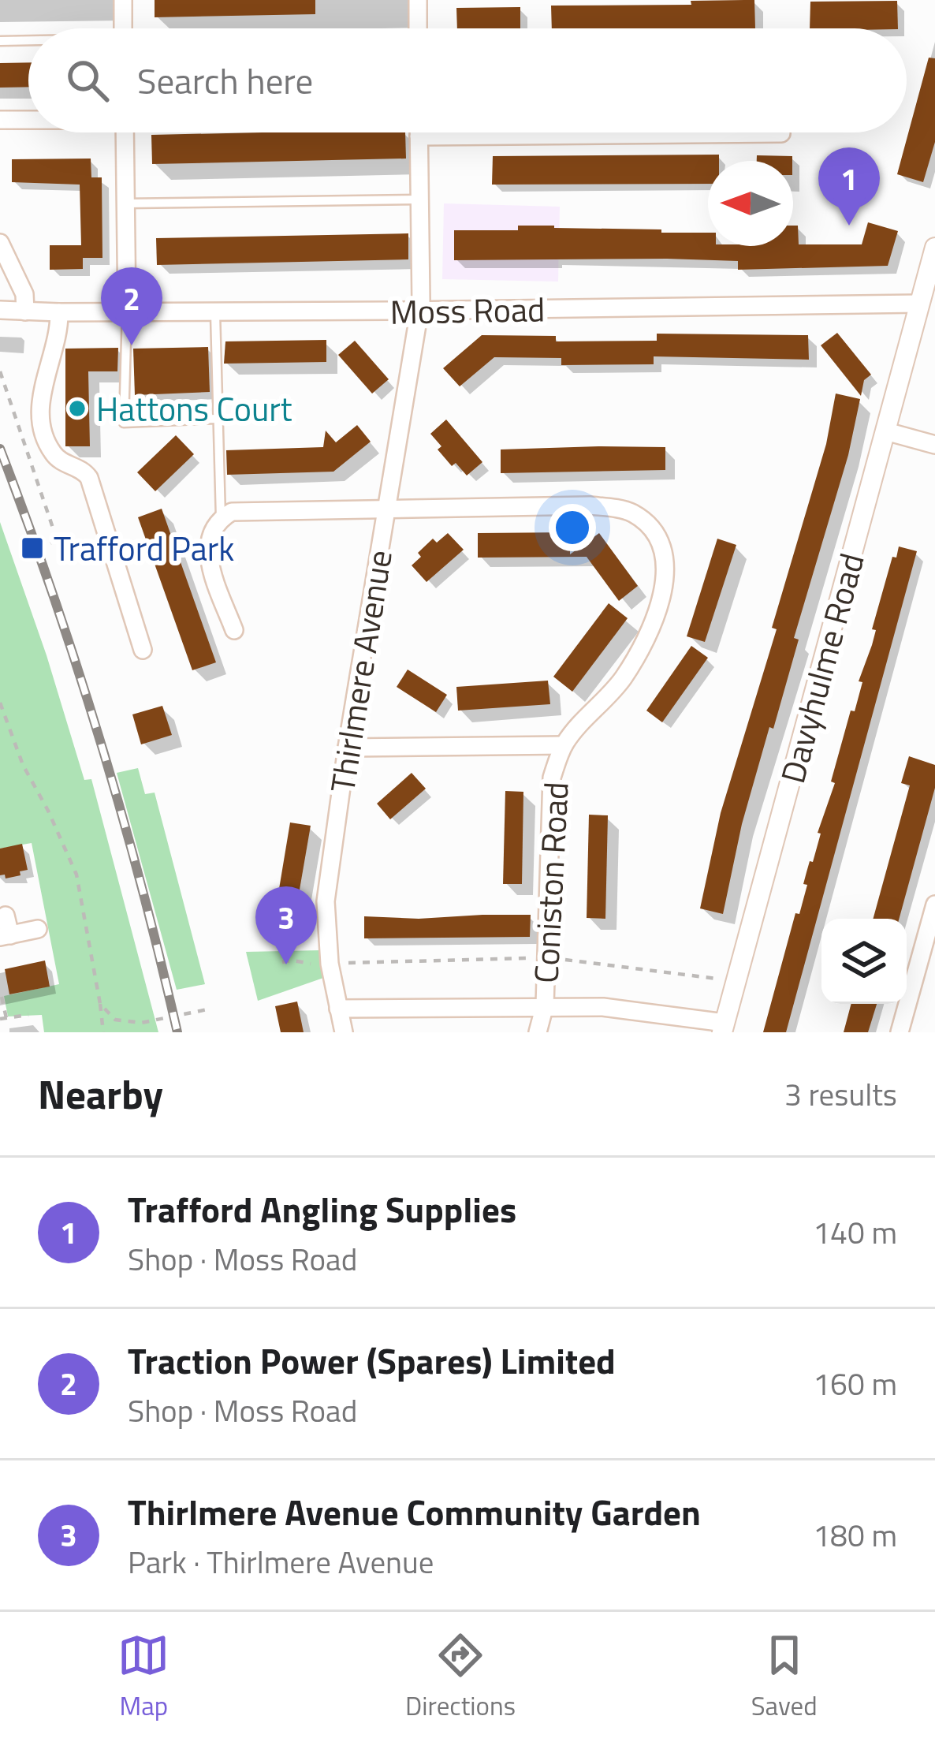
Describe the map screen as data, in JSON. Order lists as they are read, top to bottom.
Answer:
{
  "streets": {
    "street": [
      "Moss Road",
      "Davyhulme Road",
      "Thirlmere Avenue",
      "Coniston Road"
    ]
  },
  "crossings": [
    ["Moss Road", "Davyhulme Road"],
    ["Moss Road", "Thirlmere Avenue"],
    ["Thirlmere Avenue", "Coniston Road"]
  ],
  "places": {
    "other": ["Hattons Court"],
    "transit": ["Trafford Park"]
  },
  "north": "left",
  "page": {
    "search": "Search here",
    "pins": ["1", "2", "3"],
    "heading": ["Nearby", "3 results"],
    "list": [
      {
        "mark": "1",
        "name": "Trafford Angling Supplies",
        "note": "Shop · Moss Road",
        "value": "140 m"
      },
      {
        "mark": "2",
        "name": "Traction Power (Spares) Limited",
        "note": "Shop · Moss Road",
        "value": "160 m"
      },
      {
        "mark": "3",
        "name": "Thirlmere Avenue Community Garden",
        "note": "Park · Thirlmere Avenue",
        "value": "180 m"
      }
    ],
    "nav": ["Map", "Directions", "Saved"]
  }
}
